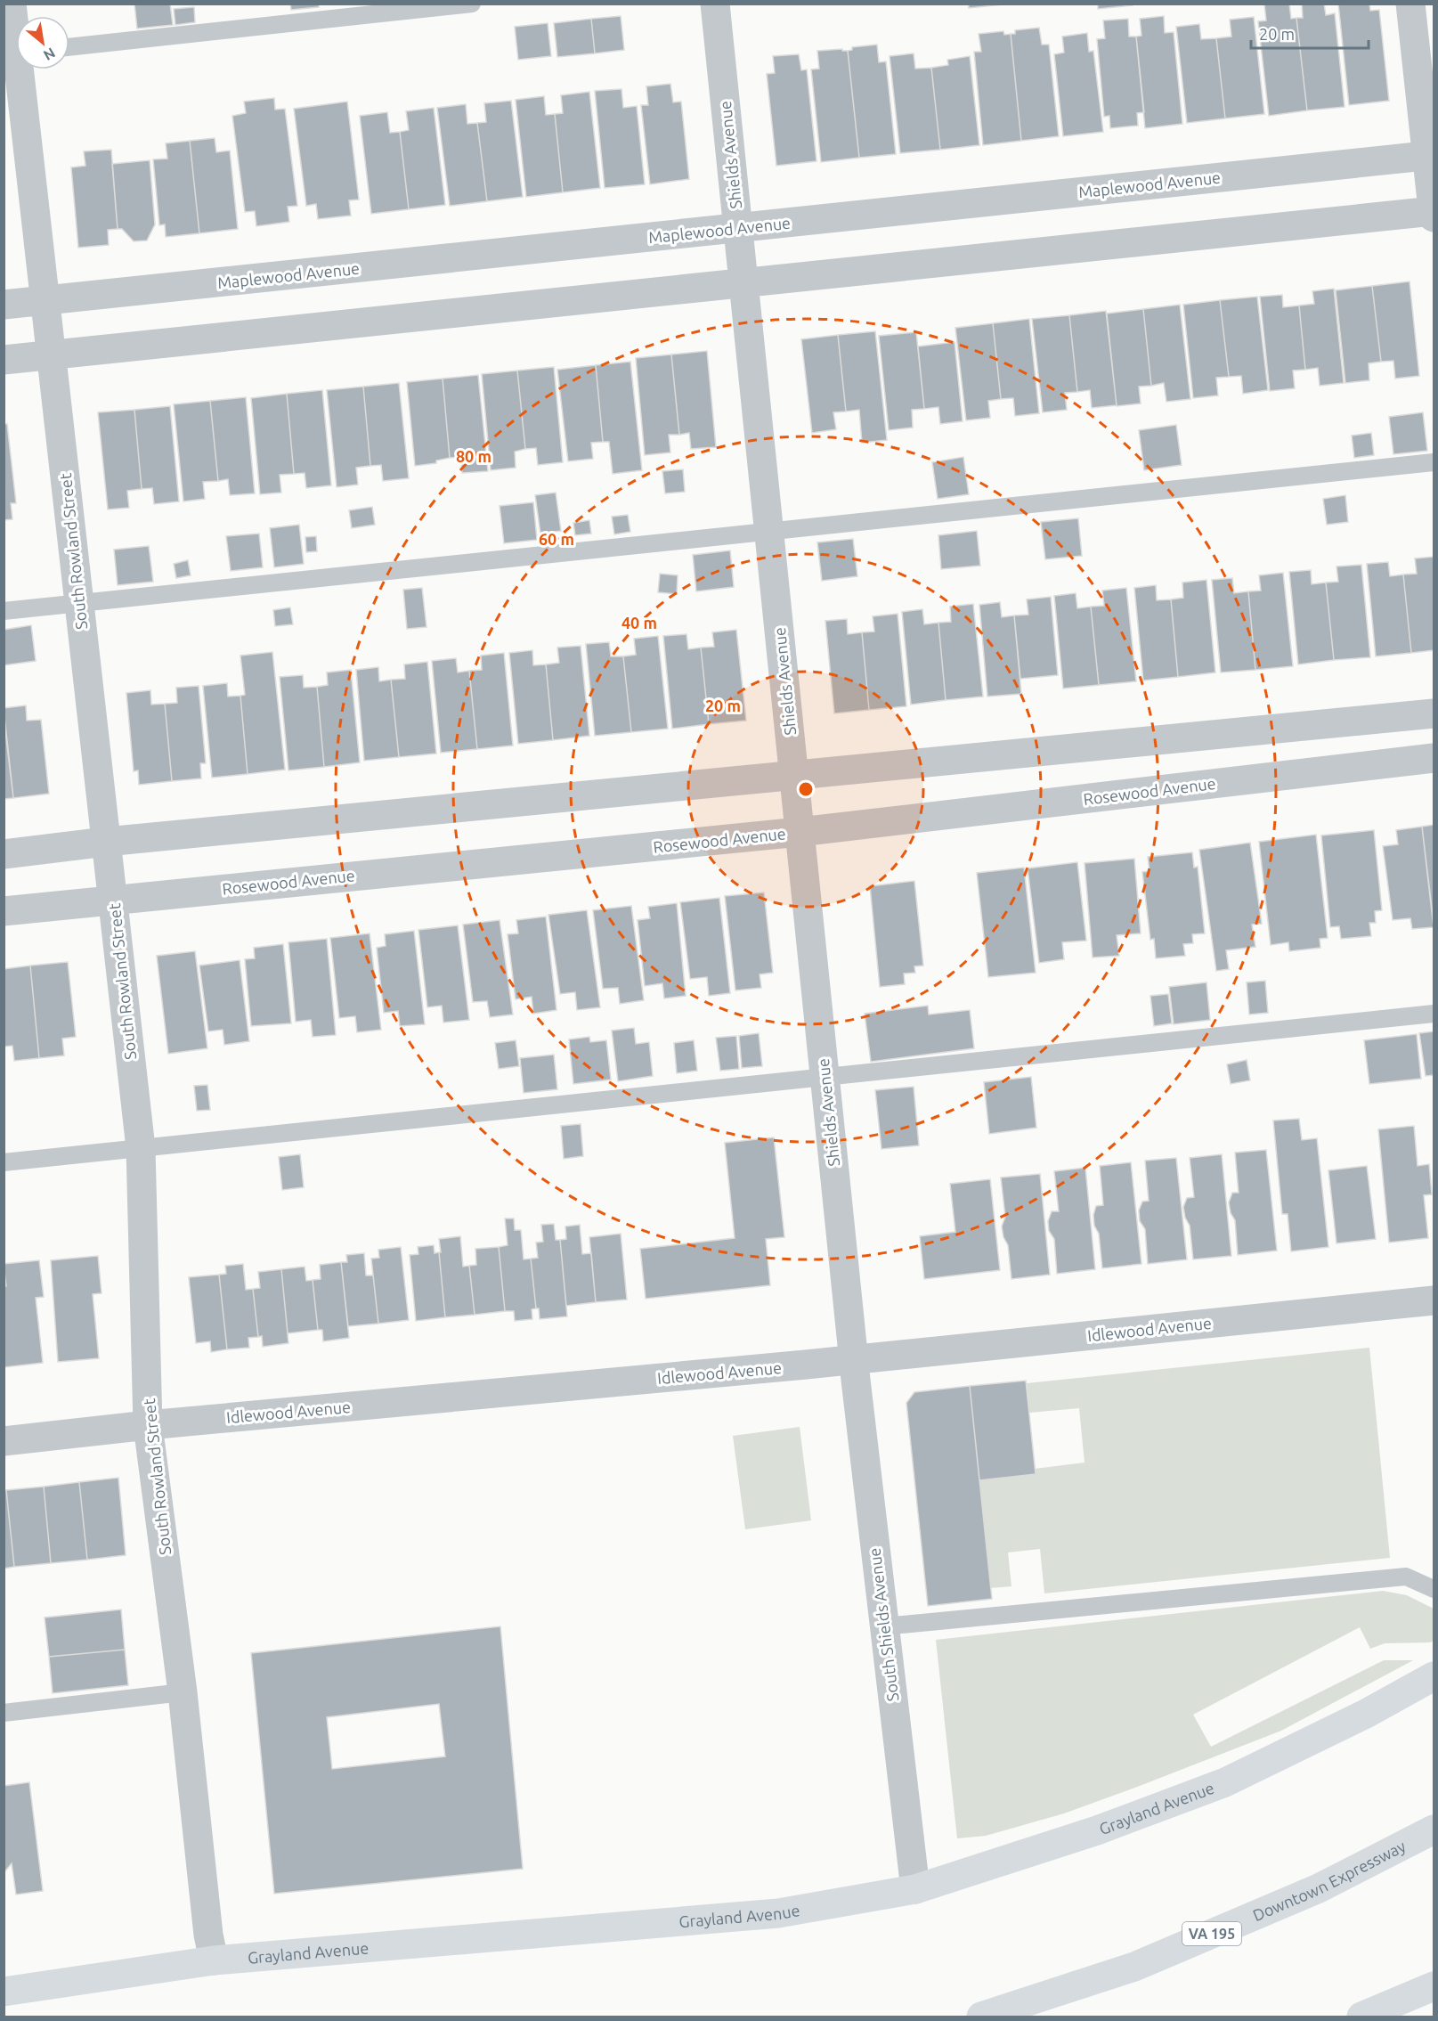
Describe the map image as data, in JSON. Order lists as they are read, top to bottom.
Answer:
{
  "streets": {
    "main road": ["Grayland Avenue", "Downtown Expressway", "VA 195"],
    "street": [
      "Shields Avenue",
      "Maplewood Avenue",
      "South Rowland Street",
      "Rosewood Avenue",
      "Idlewood Avenue",
      "South Shields Avenue"
    ]
  },
  "crossings": [
    ["Shields Avenue", "Maplewood Avenue"],
    ["Shields Avenue", "Rosewood Avenue"],
    ["Shields Avenue", "Idlewood Avenue"],
    ["Shields Avenue", "South Shields Avenue"],
    ["Maplewood Avenue", "South Rowland Street"],
    ["South Rowland Street", "Rosewood Avenue"],
    ["South Rowland Street", "Idlewood Avenue"],
    ["South Rowland Street", "Grayland Avenue"],
    ["Idlewood Avenue", "South Shields Avenue"],
    ["South Shields Avenue", "Grayland Avenue"]
  ],
  "scale_bar": "20 m",
  "north": "bottom right",
  "rings": [
    "80 m",
    "60 m",
    "40 m",
    "20 m"
  ]
}
